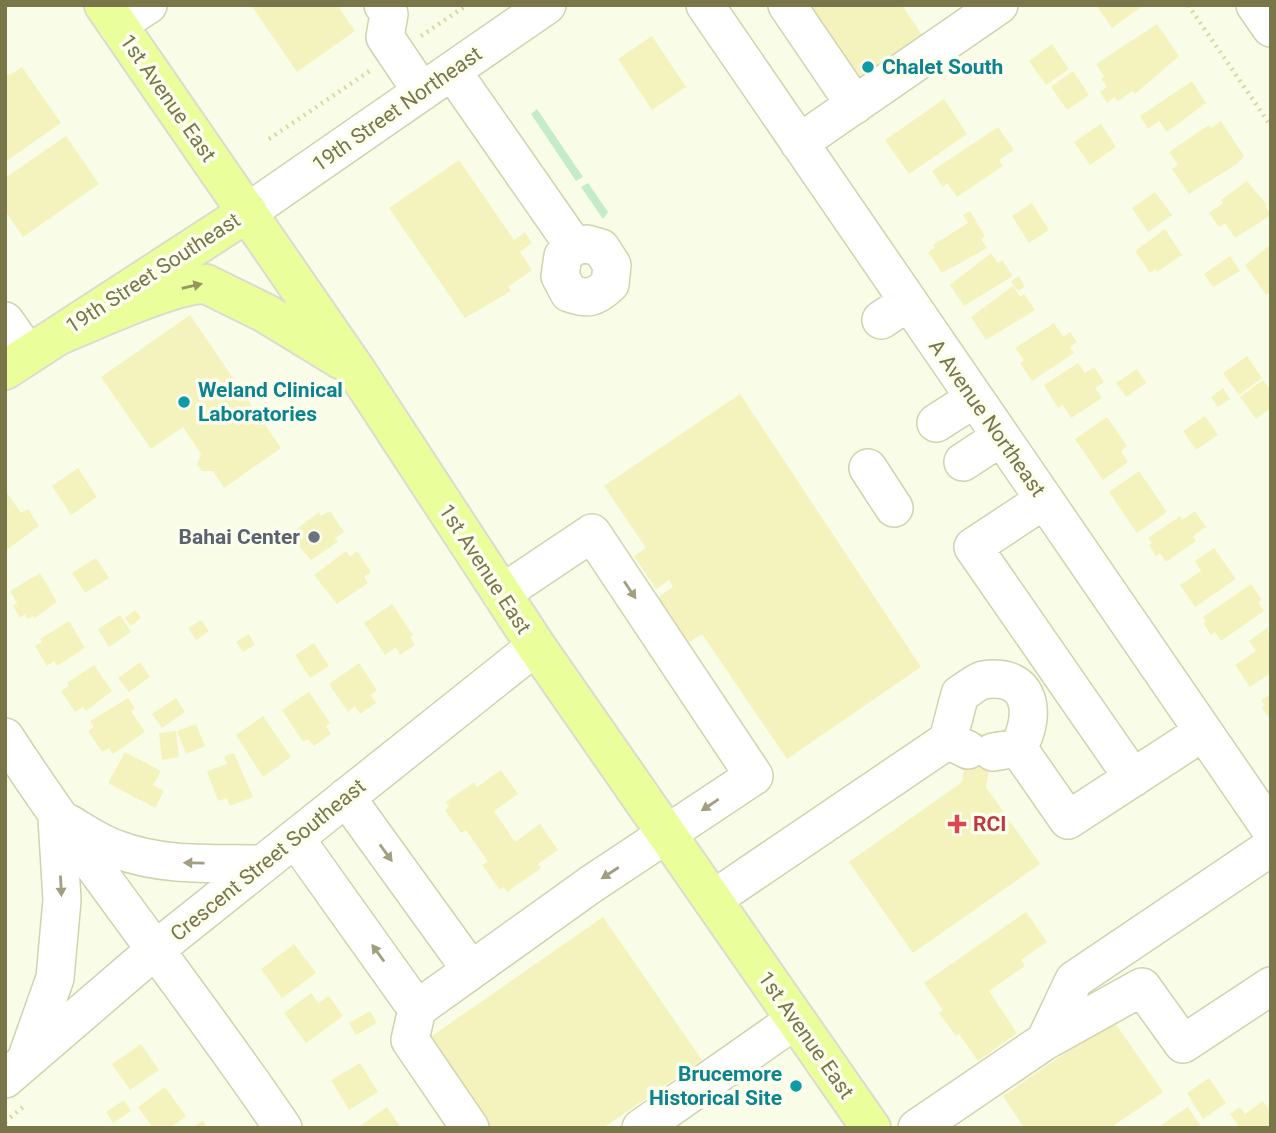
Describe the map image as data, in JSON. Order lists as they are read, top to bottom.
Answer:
{
  "streets": {
    "main road": ["1st Avenue East", "19th Street Southeast"],
    "street": ["19th Street Northeast", "A Avenue Northeast", "Crescent Street Southeast"]
  },
  "crossings": [
    ["1st Avenue East", "19th Street Northeast"],
    ["1st Avenue East", "19th Street Southeast"],
    ["1st Avenue East", "Crescent Street Southeast"],
    ["19th Street Northeast", "19th Street Southeast"]
  ],
  "one_way": ["19th Street Southeast"],
  "places": {
    "other": [
      "Chalet South",
      "Weland Clinical Laboratories",
      "Bahai Center",
      "Brucemore Historical Site"
    ],
    "health": ["RCI"]
  }
}
